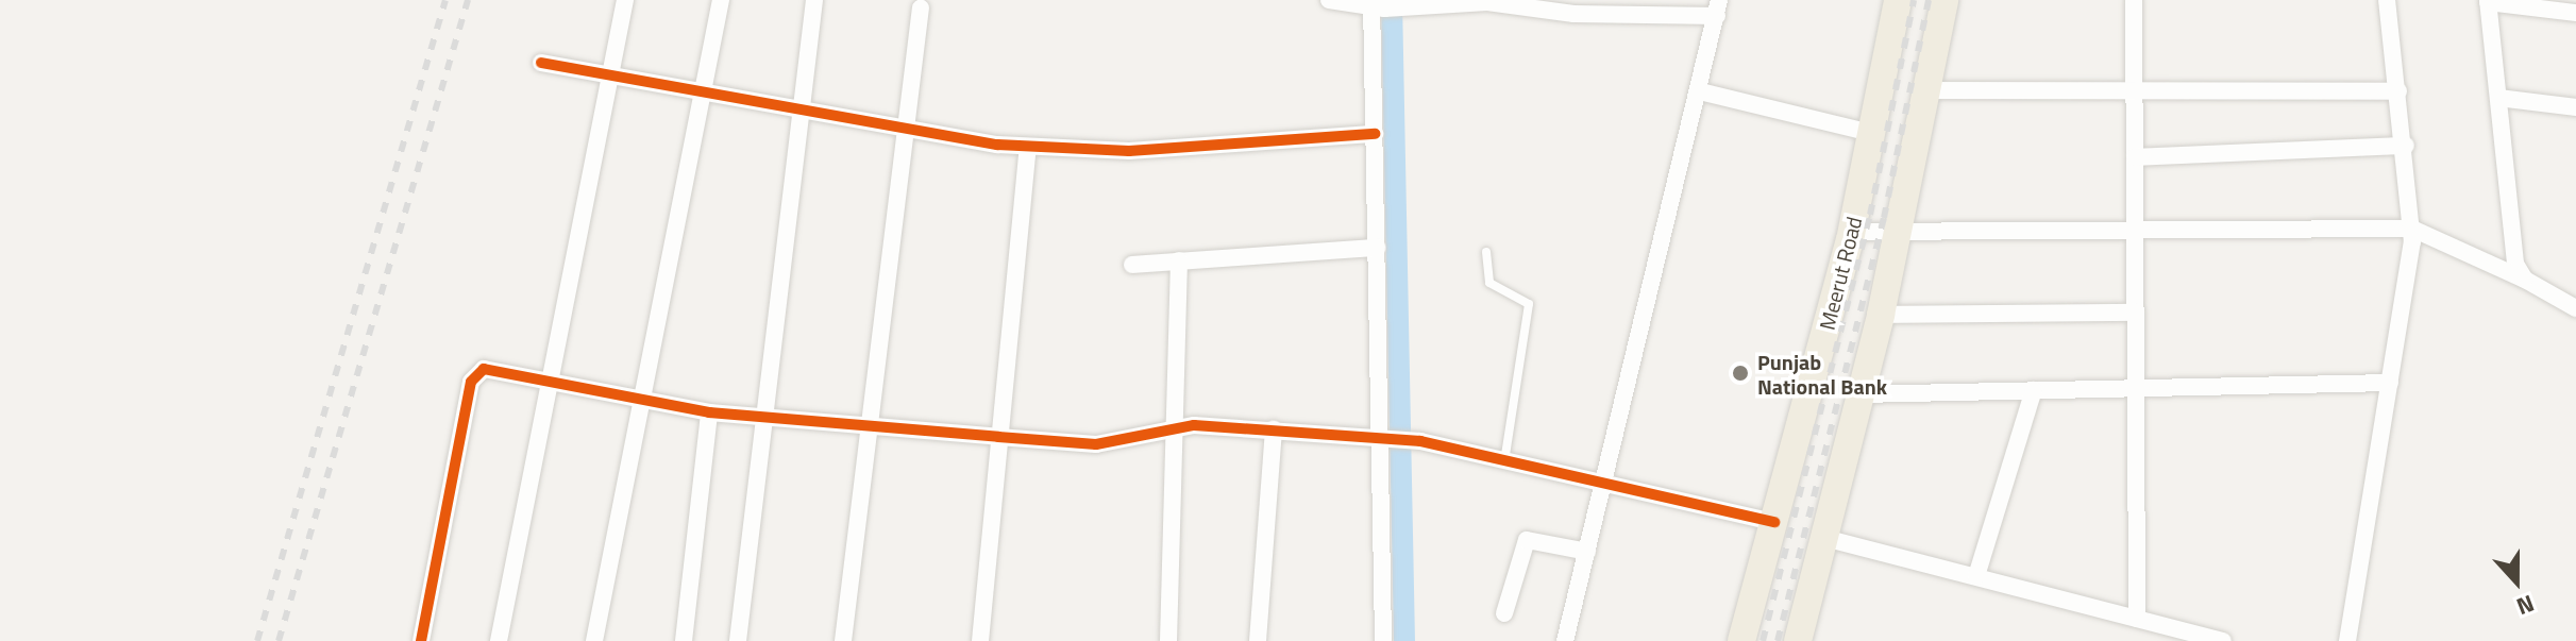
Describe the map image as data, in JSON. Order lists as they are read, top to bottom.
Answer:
{
  "streets": {
    "highway": ["Meerut Road"]
  },
  "places": ["Punjab National Bank"],
  "north": "bottom"
}
